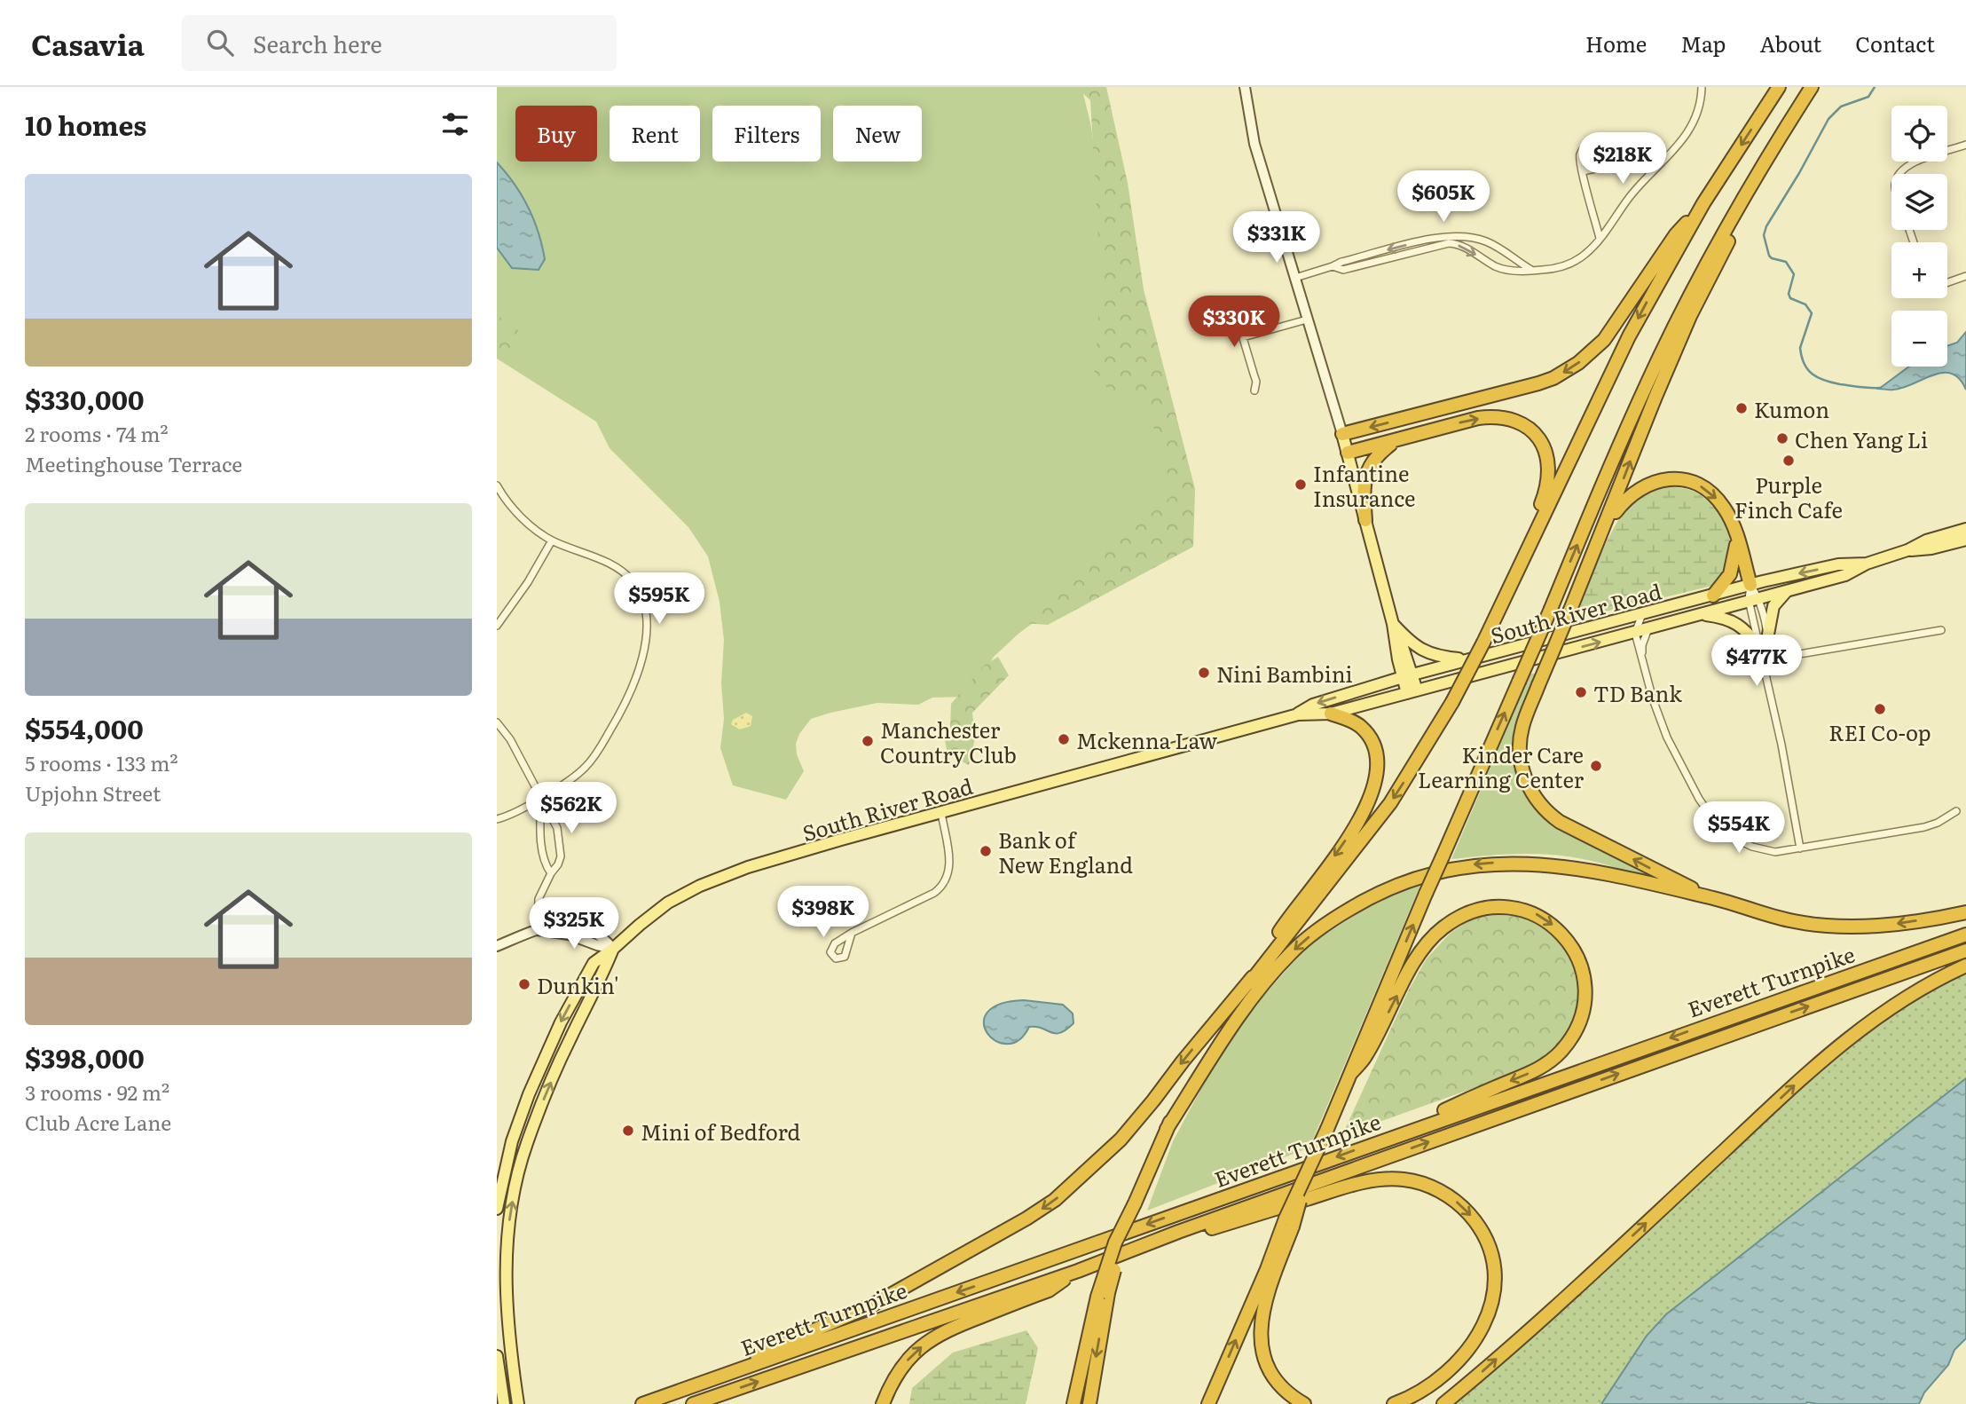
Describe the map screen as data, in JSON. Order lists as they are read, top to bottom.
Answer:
{
  "streets": {
    "highway": ["Everett Turnpike"],
    "main road": ["South River Road"]
  },
  "places": [
    "Kumon",
    "Chen Yang Li",
    "Purple Finch Cafe",
    "Infantine Insurance",
    "Nini Bambini",
    "TD Bank",
    "REI Co-op",
    "Mckenna Law",
    "Manchester Country Club",
    "Kinder Care Learning Center",
    "Bank of New England",
    "Dunkin'",
    "Mini of Bedford"
  ],
  "page": {
    "header": "Casavia",
    "search": "Search here",
    "nav": [
      "Home",
      "Map",
      "About",
      "Contact"
    ],
    "heading": "10 homes",
    "map_buttons": ["+", "−"],
    "chip": [
      "Buy",
      "Rent",
      "Filters",
      "New"
    ],
    "price": [
      "$218K",
      "$605K",
      "$331K",
      "$330K",
      "$595K",
      "$477K",
      "$562K",
      "$554K",
      "$398K",
      "$325K"
    ],
    "list": [
      {
        "name": "$330,000",
        "note": "2 rooms · 74 m² · Meetinghouse Terrace"
      },
      {
        "name": "$554,000",
        "note": "5 rooms · 133 m² · Upjohn Street"
      },
      {
        "name": "$398,000",
        "note": "3 rooms · 92 m² · Club Acre Lane"
      }
    ]
  }
}
